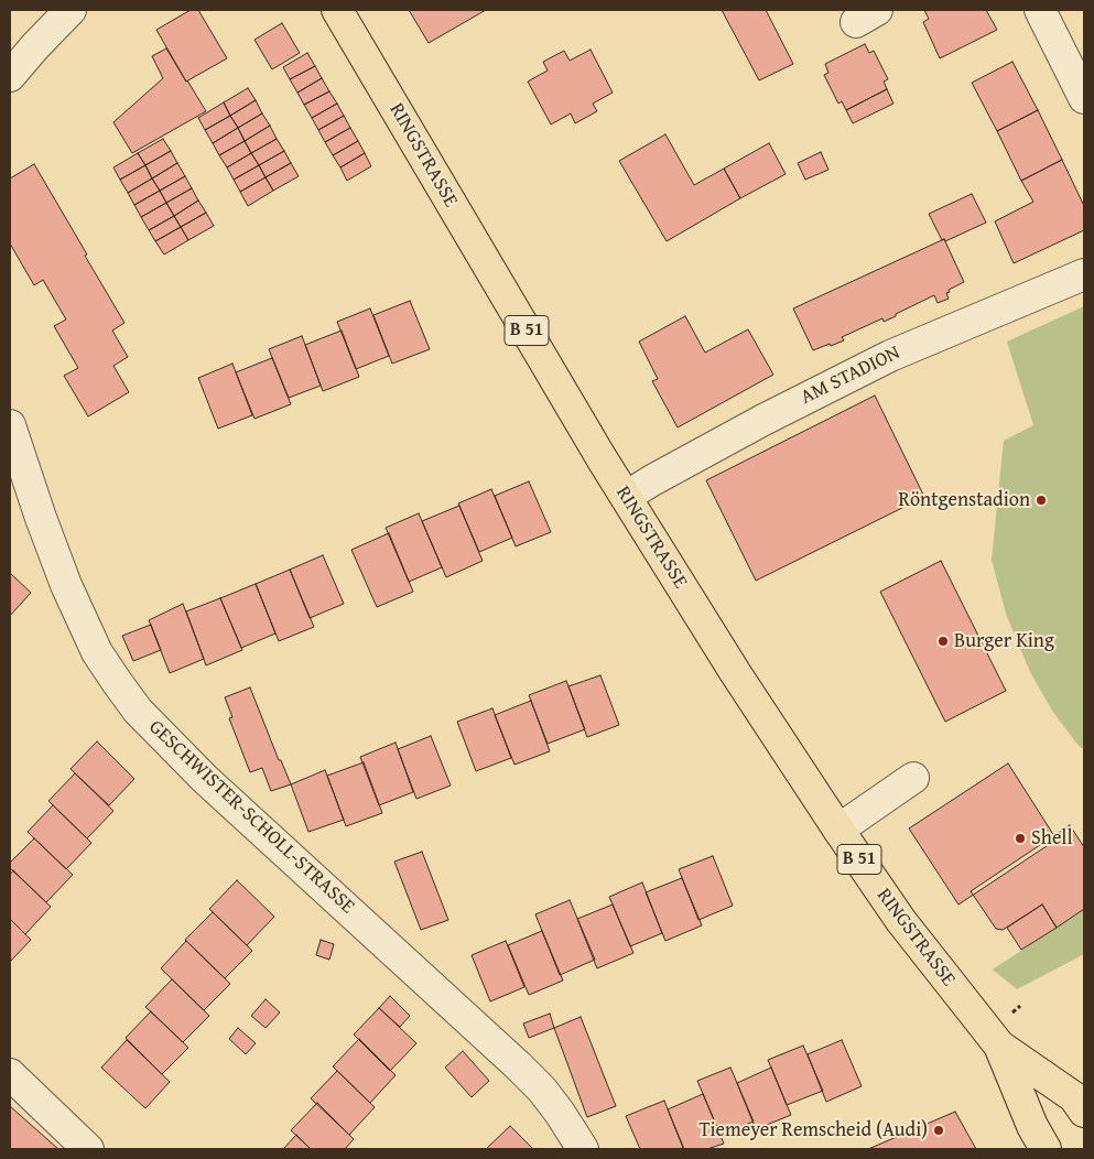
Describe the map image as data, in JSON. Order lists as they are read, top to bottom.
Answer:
{
  "streets": {
    "main road": ["RINGSTRASSE", "B 51"],
    "street": ["AM STADION", "GESCHWISTER-SCHOLL-STRASSE"]
  },
  "crossings": [
    ["RINGSTRASSE", "AM STADION"]
  ],
  "places": [
    "Röntgenstadion",
    "Burger King",
    "Shell",
    "Tiemeyer Remscheid (Audi)"
  ]
}
